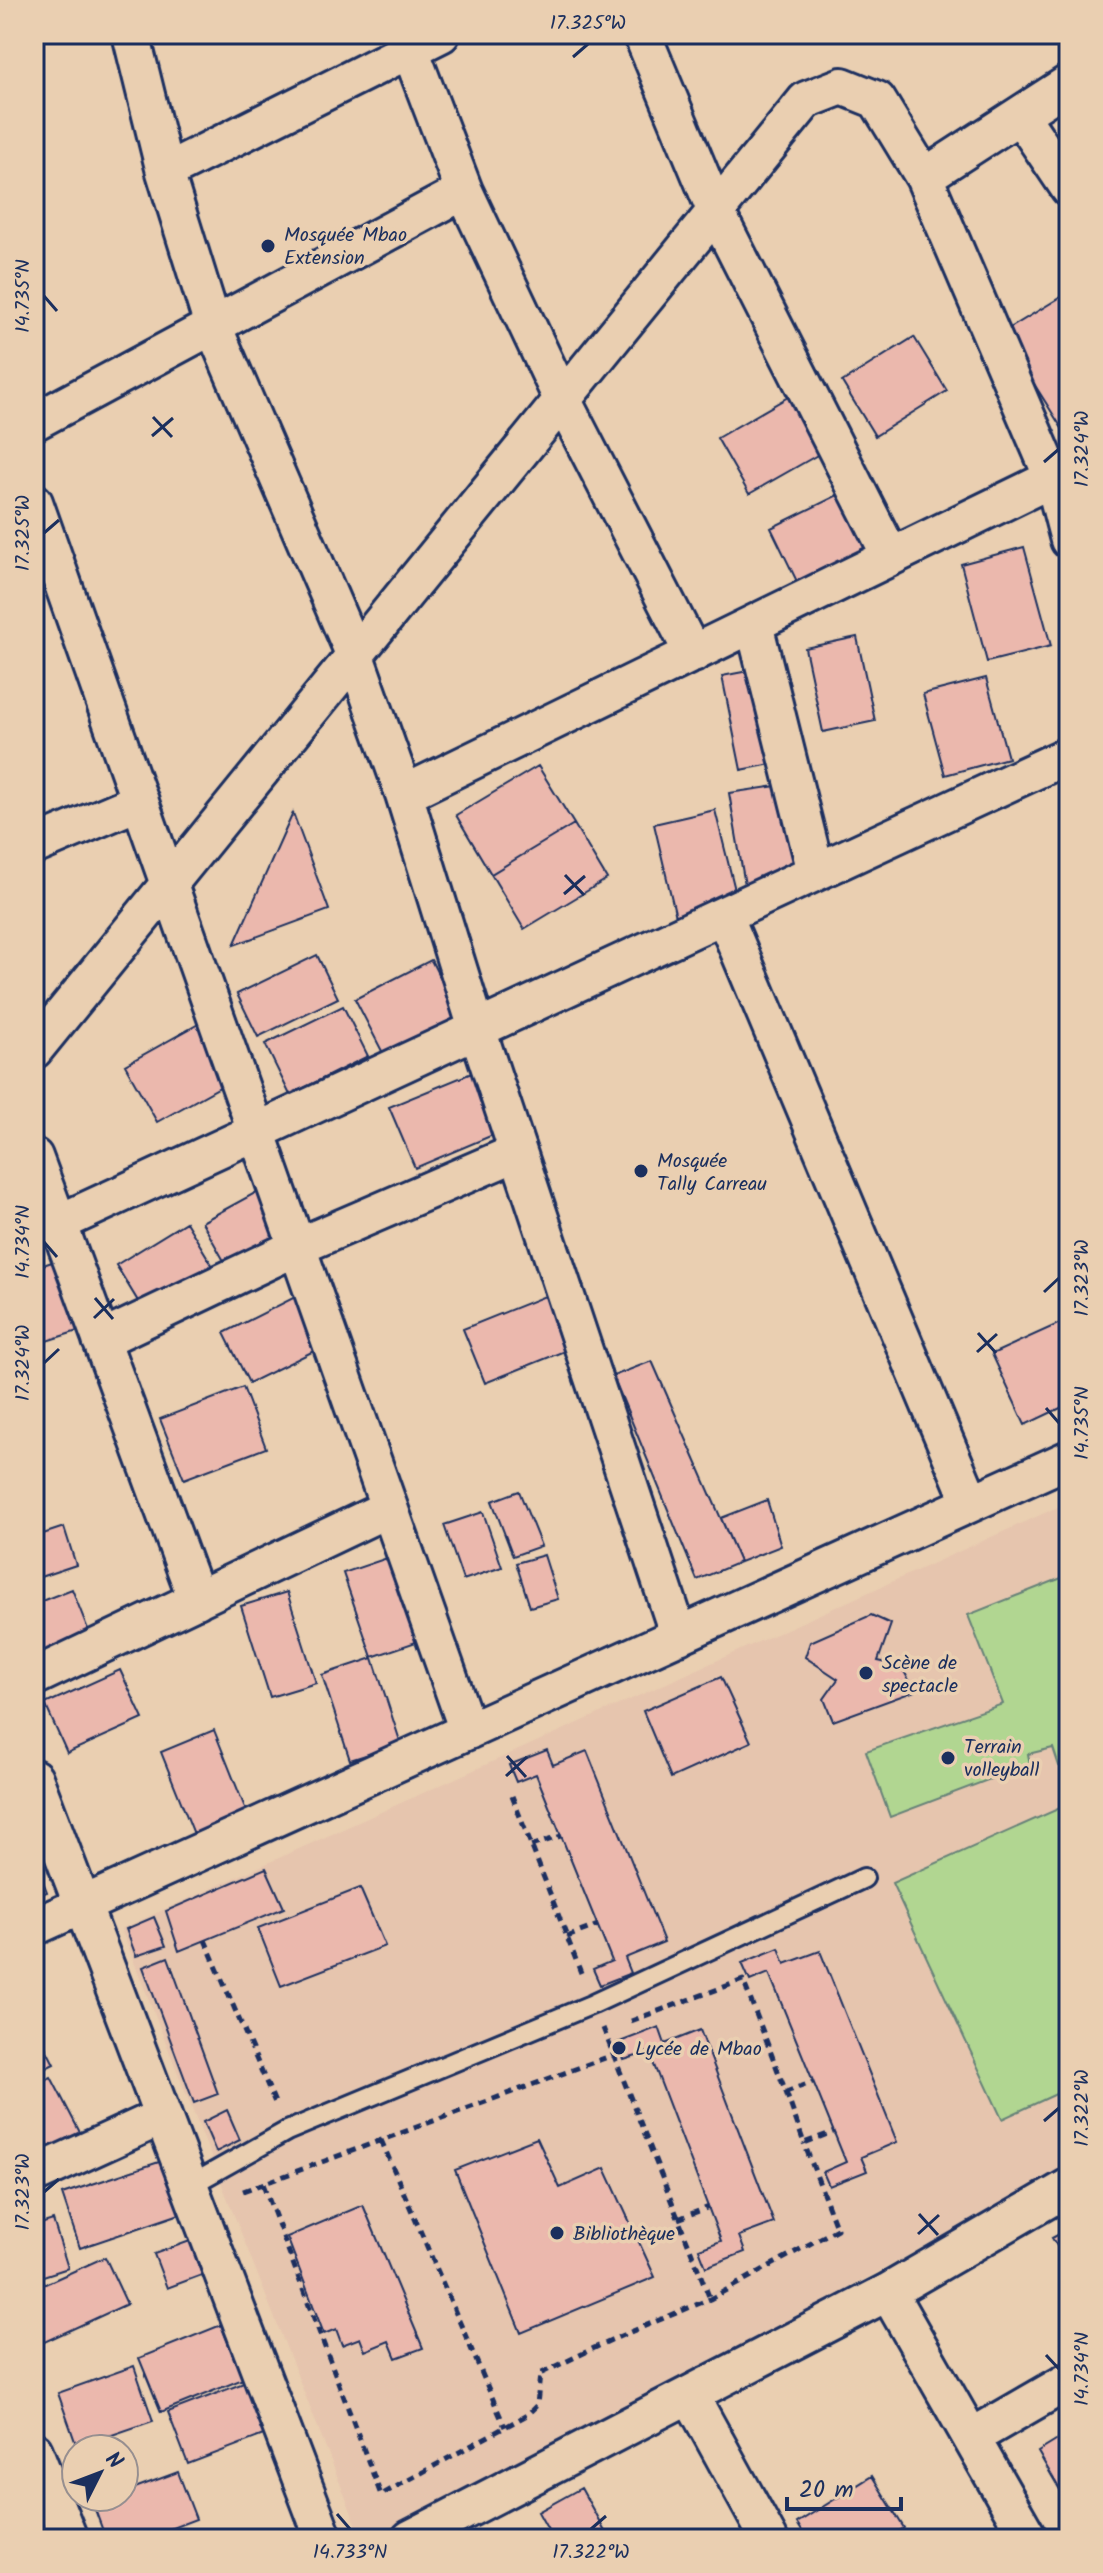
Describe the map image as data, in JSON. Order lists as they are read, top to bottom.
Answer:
{
  "places": [
    "Mosquée Mbao Extension",
    "Mosquée Tally Carreau",
    "Scène de spectacle",
    "Terrain volleyball",
    "Lycée de Mbao",
    "Bibliothèque"
  ],
  "scale_bar": "20 m",
  "north": "top right",
  "coordinates": [
    "17.325°W",
    "14.735°N",
    "17.324°W",
    "14.734°N",
    "17.323°W",
    "17.322°W",
    "14.733°N"
  ]
}
